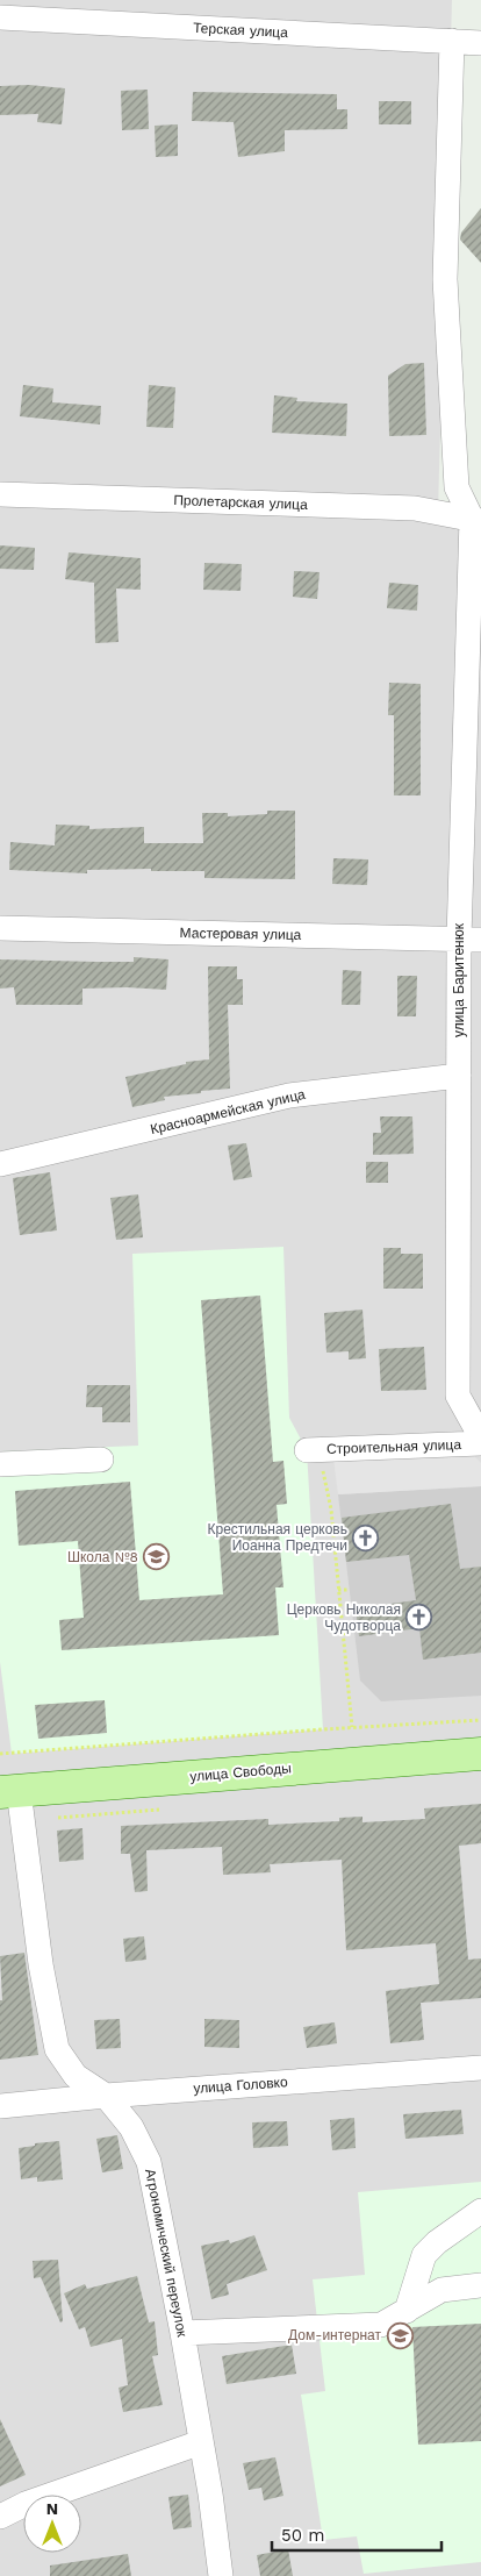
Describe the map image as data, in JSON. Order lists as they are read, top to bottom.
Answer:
{
  "streets": {
    "main road": ["улица Свободы"],
    "street": [
      "Терская улица",
      "Пролетарская улица",
      "Мастеровая улица",
      "улица Баритенюк",
      "Красноармейская улица",
      "Строительная улица",
      "улица Головко",
      "Агрономический переулок"
    ]
  },
  "crossings": [
    ["Пролетарская улица", "улица Баритенюк"],
    ["Мастеровая улица", "улица Баритенюк"],
    ["улица Баритенюк", "Красноармейская улица"],
    ["улица Свободы", "Агрономический переулок"],
    ["улица Головко", "Агрономический переулок"]
  ],
  "places": {
    "church": ["Крестильная церковь Иоанна Предтечи", "Церковь Николая Чудотворца"],
    "school or university": ["Школа №8", "Дом-интернат"]
  },
  "scale_bar": "50 m",
  "north": "top"
}
